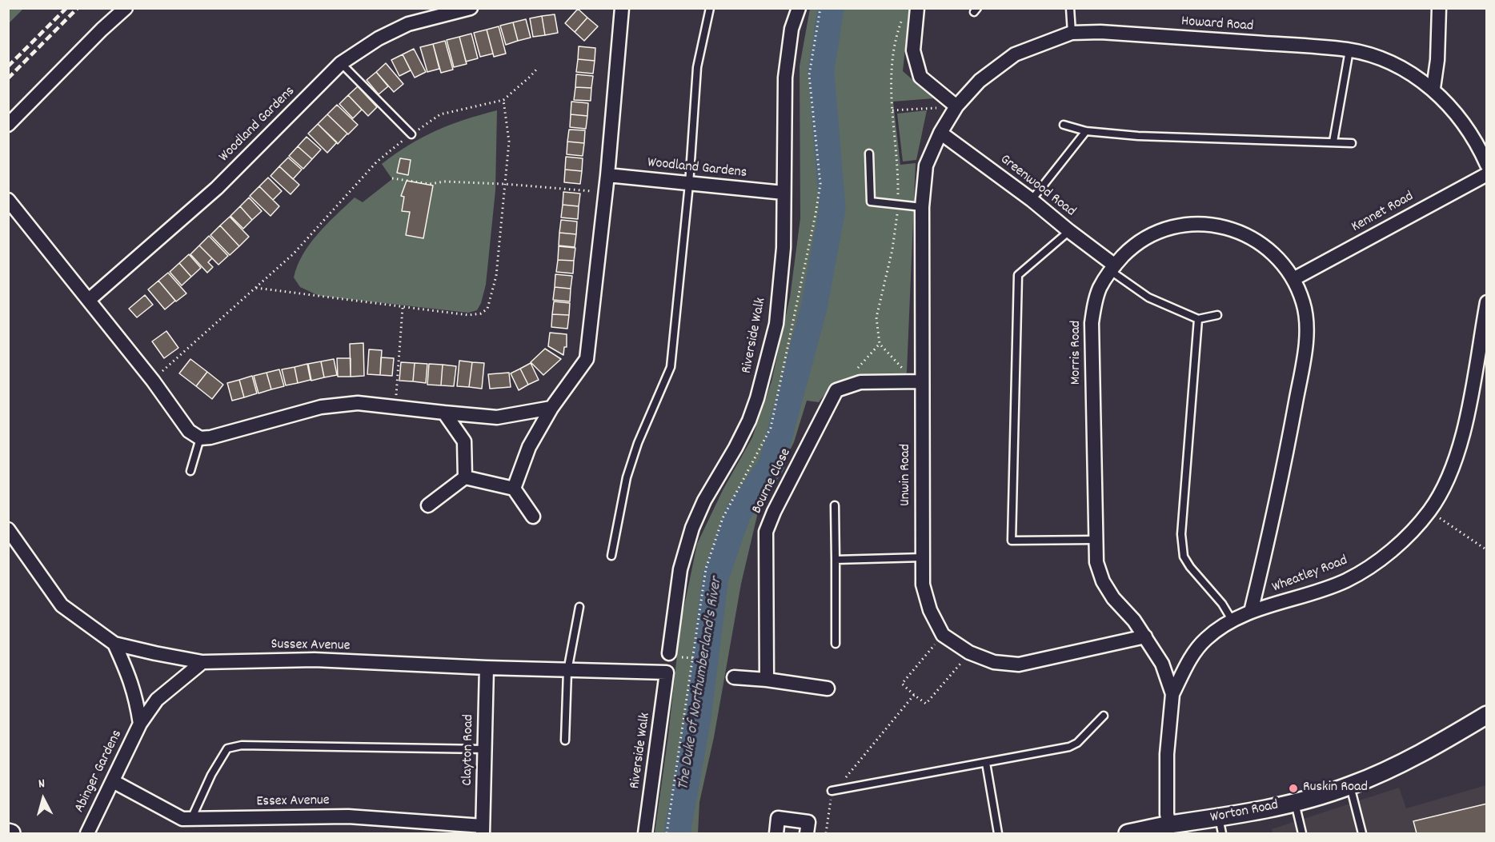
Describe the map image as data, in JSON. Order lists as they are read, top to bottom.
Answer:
{
  "streets": {
    "street": [
      "Howard Road",
      "Woodland Gardens",
      "Greenwood Road",
      "Kennet Road",
      "Riverside Walk",
      "Morris Road",
      "Unwin Road",
      "Bourne Close",
      "Wheatley Road",
      "Sussex Avenue",
      "Clayton Road",
      "Abinger Gardens",
      "Essex Avenue",
      "Worton Road"
    ]
  },
  "crossings": [
    ["Howard Road", "Unwin Road"],
    ["Woodland Gardens", "Riverside Walk"],
    ["Greenwood Road", "Morris Road"],
    ["Greenwood Road", "Unwin Road"],
    ["Kennet Road", "Morris Road"],
    ["Riverside Walk", "Sussex Avenue"],
    ["Morris Road", "Unwin Road"],
    ["Morris Road", "Wheatley Road"],
    ["Unwin Road", "Bourne Close"],
    ["Sussex Avenue", "Clayton Road"],
    ["Sussex Avenue", "Abinger Gardens"],
    ["Clayton Road", "Essex Avenue"],
    ["Abinger Gardens", "Essex Avenue"]
  ],
  "water": ["The Duke of Northumberland's River"],
  "places": ["Ruskin Road"],
  "north": "top"
}
